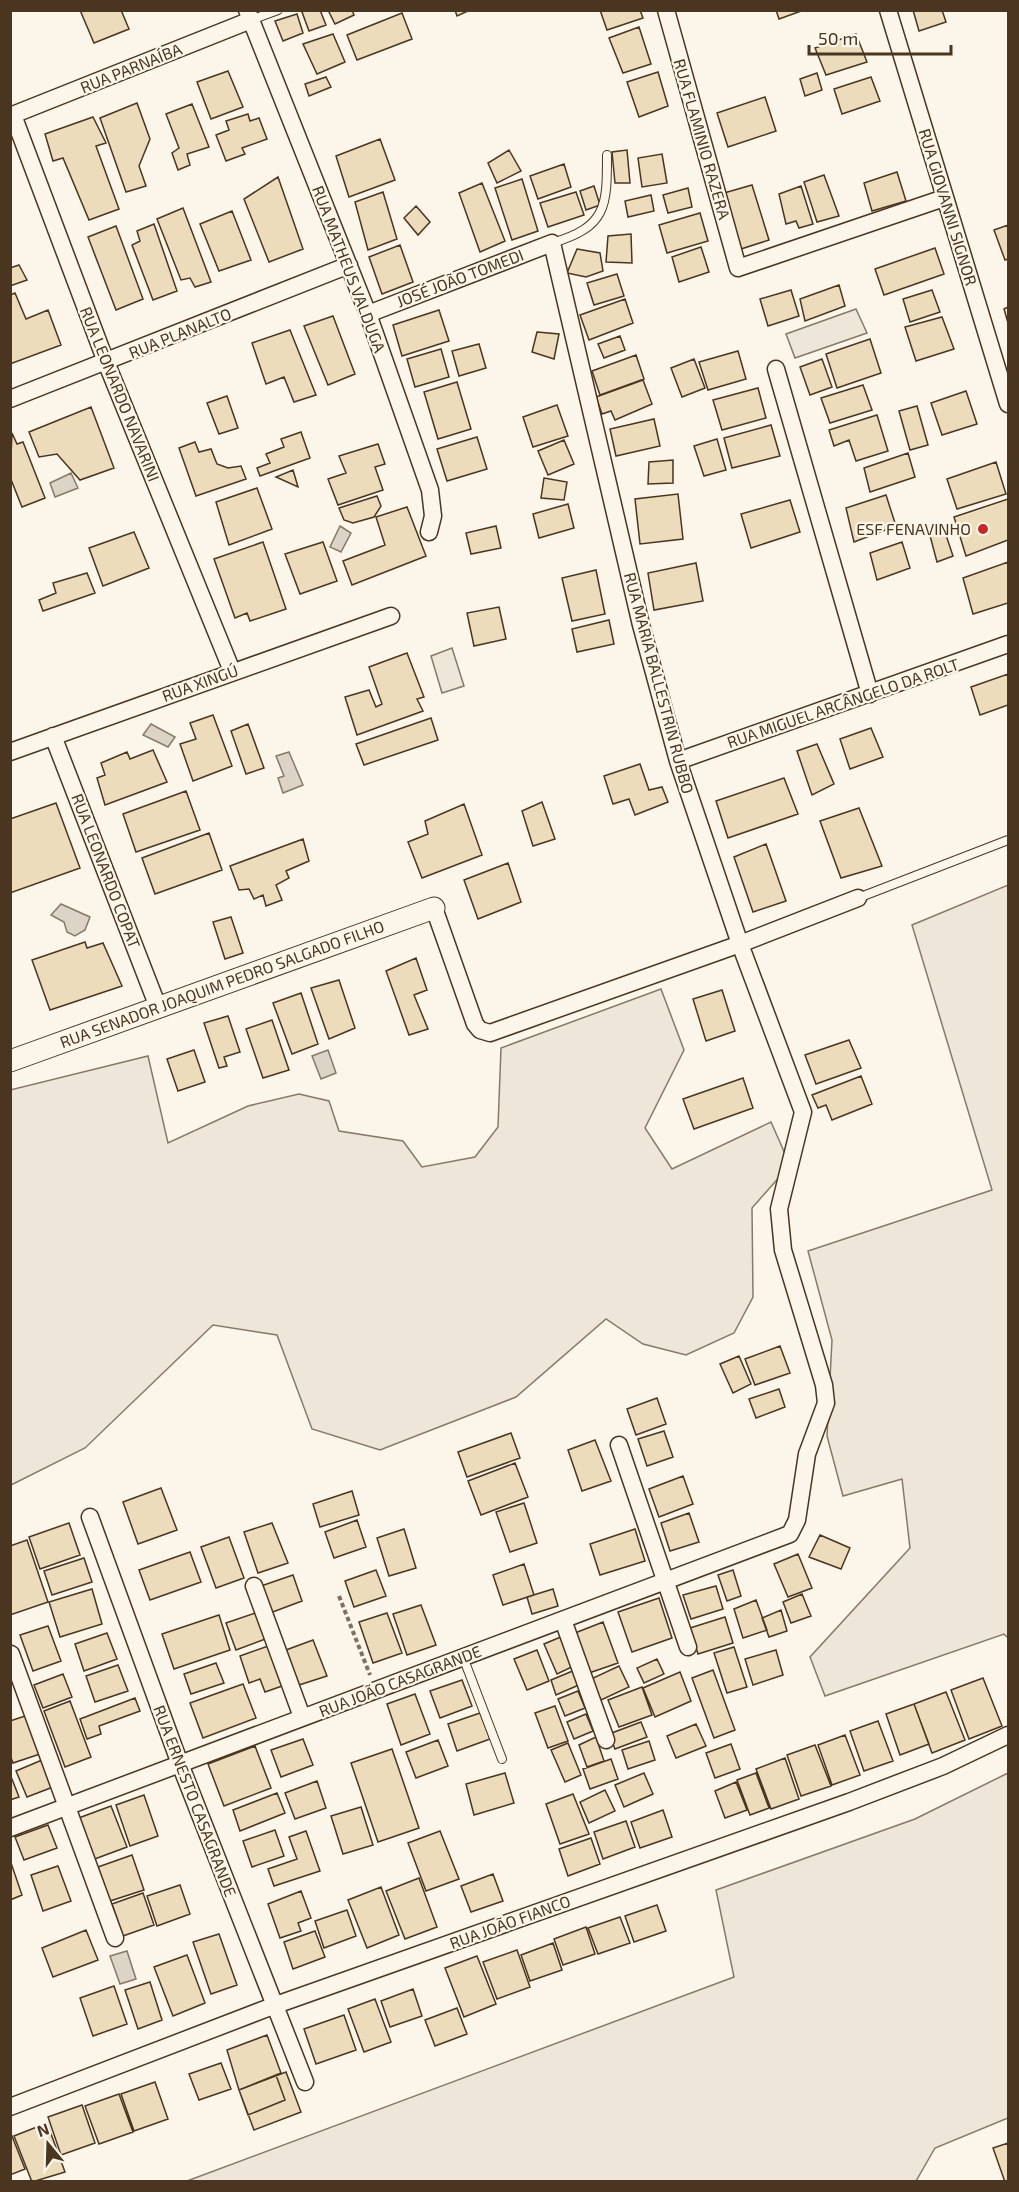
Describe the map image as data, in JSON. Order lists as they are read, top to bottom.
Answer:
{
  "streets": {
    "street": [
      "RUA PARNAÍBA",
      "RUA FLAMINIO RAZERA",
      "RUA GIOVANNI SIGNOR",
      "RUA MATHEUS VALDUGA",
      "JOSÉ JOÃO TOMEDI",
      "RUA PLANALTO",
      "RUA LEONARDO NAVARINI",
      "RUA XINGÚ",
      "RUA MARIA BALLESTRIN RUBBO",
      "RUA MIGUEL ARCÂNGELO DA ROLT",
      "RUA LEONARDO COPAT",
      "RUA SENADOR JOAQUIM PEDRO SALGADO FILHO",
      "RUA JOÃO CASAGRANDE",
      "RUA ERNESTO CASAGRANDE",
      "RUA JOÃO FIANCO"
    ]
  },
  "crossings": [
    ["RUA PARNAÍBA", "RUA MATHEUS VALDUGA"],
    ["RUA PARNAÍBA", "RUA LEONARDO NAVARINI"],
    ["RUA FLAMINIO RAZERA", "RUA GIOVANNI SIGNOR"],
    ["RUA MATHEUS VALDUGA", "JOSÉ JOÃO TOMEDI"],
    ["RUA MATHEUS VALDUGA", "RUA PLANALTO"],
    ["JOSÉ JOÃO TOMEDI", "RUA MARIA BALLESTRIN RUBBO"],
    ["RUA PLANALTO", "RUA LEONARDO NAVARINI"],
    ["RUA LEONARDO NAVARINI", "RUA XINGÚ"],
    ["RUA XINGÚ", "RUA LEONARDO COPAT"],
    ["RUA MARIA BALLESTRIN RUBBO", "RUA MIGUEL ARCÂNGELO DA ROLT"],
    ["RUA MARIA BALLESTRIN RUBBO", "RUA JOÃO CASAGRANDE"],
    ["RUA LEONARDO COPAT", "RUA SENADOR JOAQUIM PEDRO SALGADO FILHO"],
    ["RUA JOÃO CASAGRANDE", "RUA ERNESTO CASAGRANDE"],
    ["RUA ERNESTO CASAGRANDE", "RUA JOÃO FIANCO"]
  ],
  "places": ["ESF FENAVINHO"],
  "scale_bar": "50 m",
  "north": "top"
}
